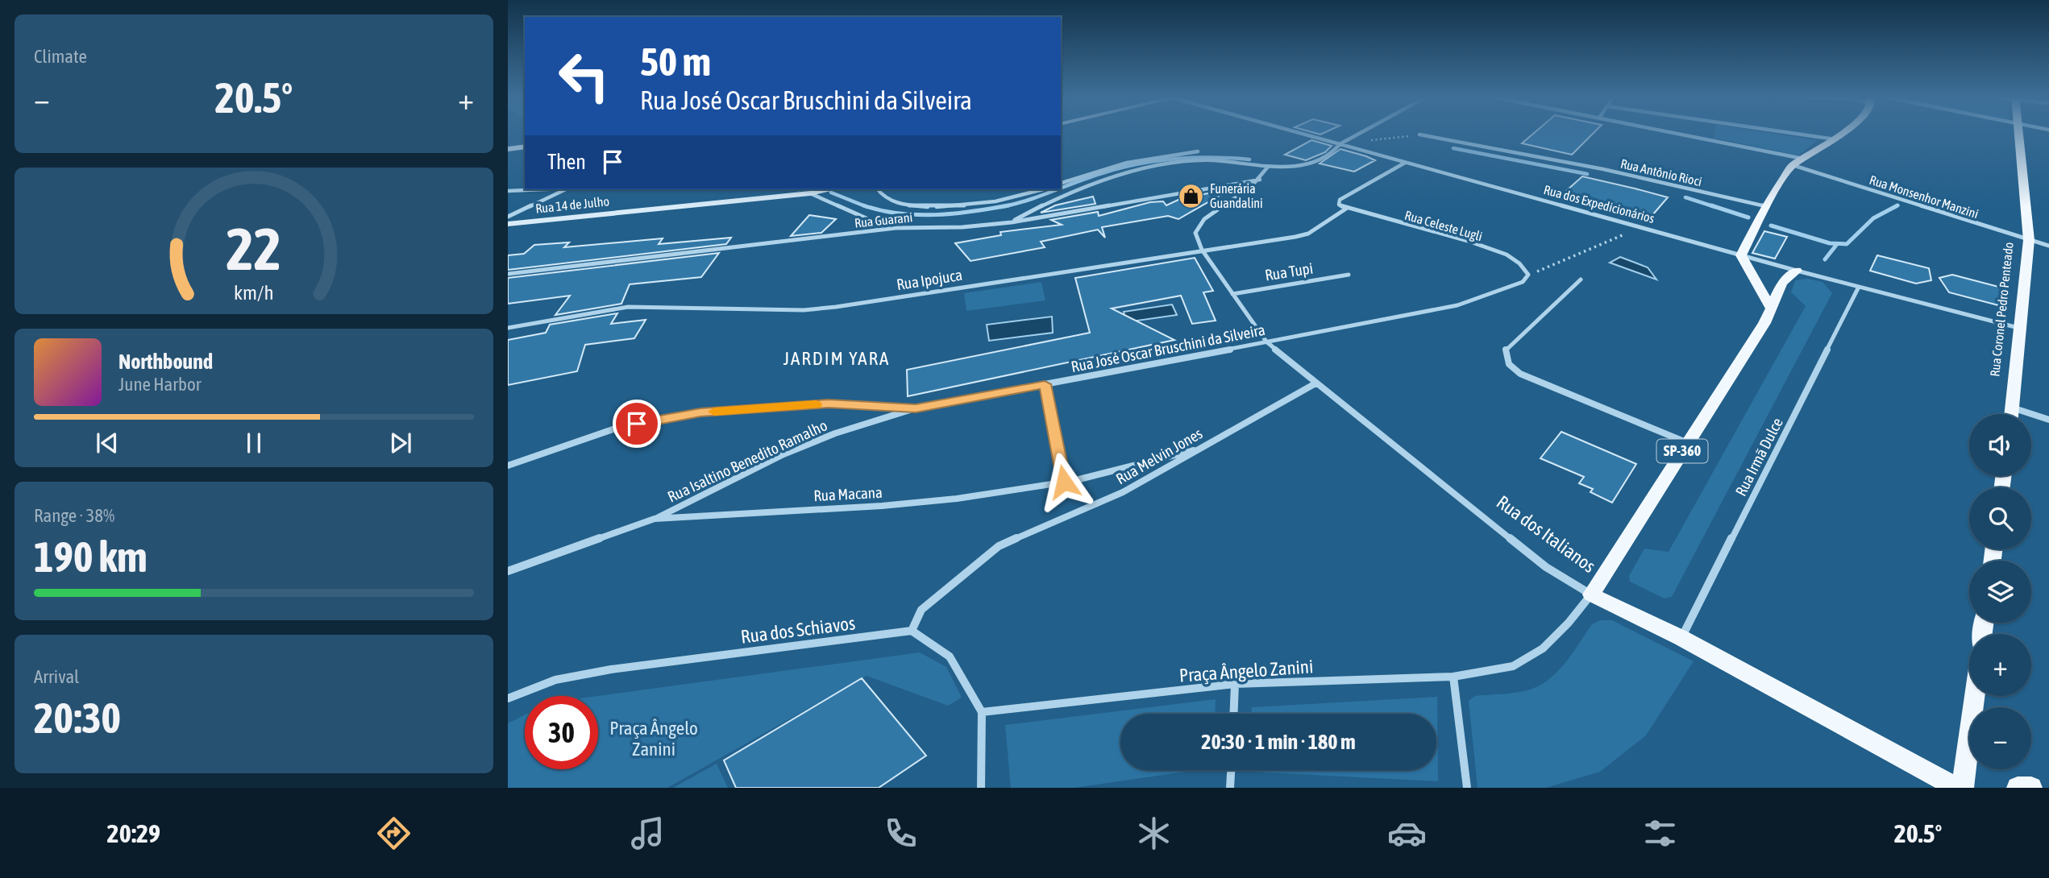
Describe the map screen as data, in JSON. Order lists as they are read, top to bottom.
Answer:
{
  "streets": {
    "main road": ["Rua Coronel Pedro Penteado", "SP-360", "Rua dos Italianos"],
    "street": [
      "Rua Antônio Rioci",
      "Rua Monsenhor Manzini",
      "Rua dos Expedicionários",
      "Rua 14 de Julho",
      "Rua Guarani",
      "Rua Celeste Lugli",
      "Rua Tupi",
      "Rua Ipojuca",
      "Rua José Oscar Bruschini da Silveira",
      "Rua Melvin Jones",
      "Rua Irmã Dulce",
      "Rua Isaltino Benedito Ramalho",
      "Rua Macana",
      "Rua dos Schiavos",
      "Praça Ângelo Zanini"
    ]
  },
  "crossings": [
    ["Rua Monsenhor Manzini", "Rua Coronel Pedro Penteado"],
    ["Rua dos Expedicionários", "Rua Coronel Pedro Penteado"],
    ["Rua dos Expedicionários", "Rua Irmã Dulce"],
    ["Rua Celeste Lugli", "Rua Ipojuca"],
    ["Rua Celeste Lugli", "Rua José Oscar Bruschini da Silveira"],
    ["Rua Tupi", "Rua dos Italianos"],
    ["Rua Ipojuca", "Rua dos Italianos"],
    ["Rua José Oscar Bruschini da Silveira", "Rua Isaltino Benedito Ramalho"],
    ["Rua José Oscar Bruschini da Silveira", "Rua dos Italianos"],
    ["SP-360", "Rua dos Italianos"],
    ["SP-360", "Praça Ângelo Zanini"],
    ["Rua Melvin Jones", "Rua Macana"],
    ["Rua Melvin Jones", "Rua dos Italianos"],
    ["Rua Melvin Jones", "Rua dos Schiavos"],
    ["Rua Irmã Dulce", "Rua dos Italianos"],
    ["Rua Isaltino Benedito Ramalho", "Rua Macana"],
    ["Rua dos Italianos", "Praça Ângelo Zanini"]
  ],
  "districts": ["JARDIM YARA"],
  "parks": ["Praça Ângelo Zanini"],
  "places": {
    "shop": ["Funerária Guandalini"]
  },
  "page": {
    "tile": [
      "Climate",
      ["Range · 38%", "190 km"],
      ["Arrival", "20:30"]
    ],
    "turn": ["50 m", "Rua José Oscar Bruschini da Silveira"],
    "heat": ["−", "20.5°", "+"],
    "then": "Then",
    "song": ["Northbound", "June Harbor"],
    "map_buttons": ["+", "−"],
    "limit": "30",
    "trip": "20:30 · 1 min · 180 m",
    "tabs": ["20:29", "20.5°"],
    "gauge": ["22", "km/h"]
  }
}
